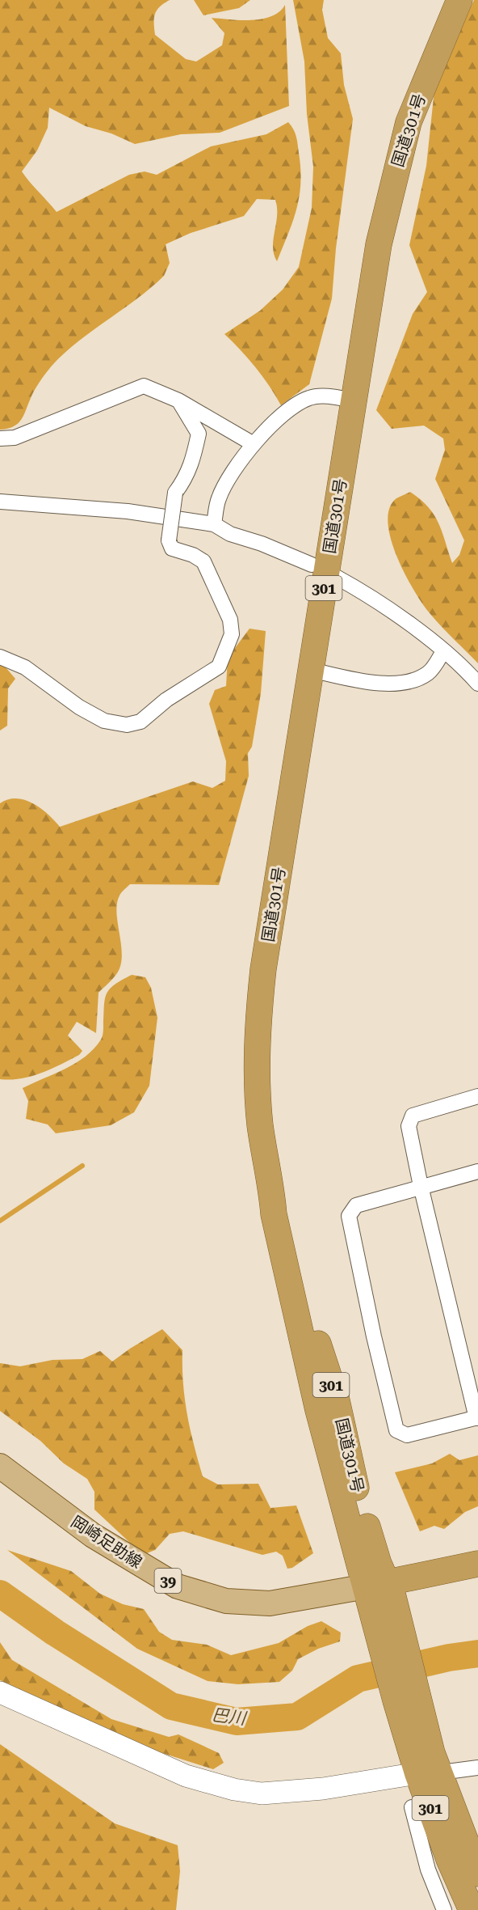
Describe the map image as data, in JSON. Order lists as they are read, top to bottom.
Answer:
{
  "streets": {
    "highway": ["国道301号", "301"],
    "main road": ["岡崎足助線", "39"]
  },
  "crossings": [
    ["国道301号", "岡崎足助線"]
  ],
  "water": ["巴川"]
}
